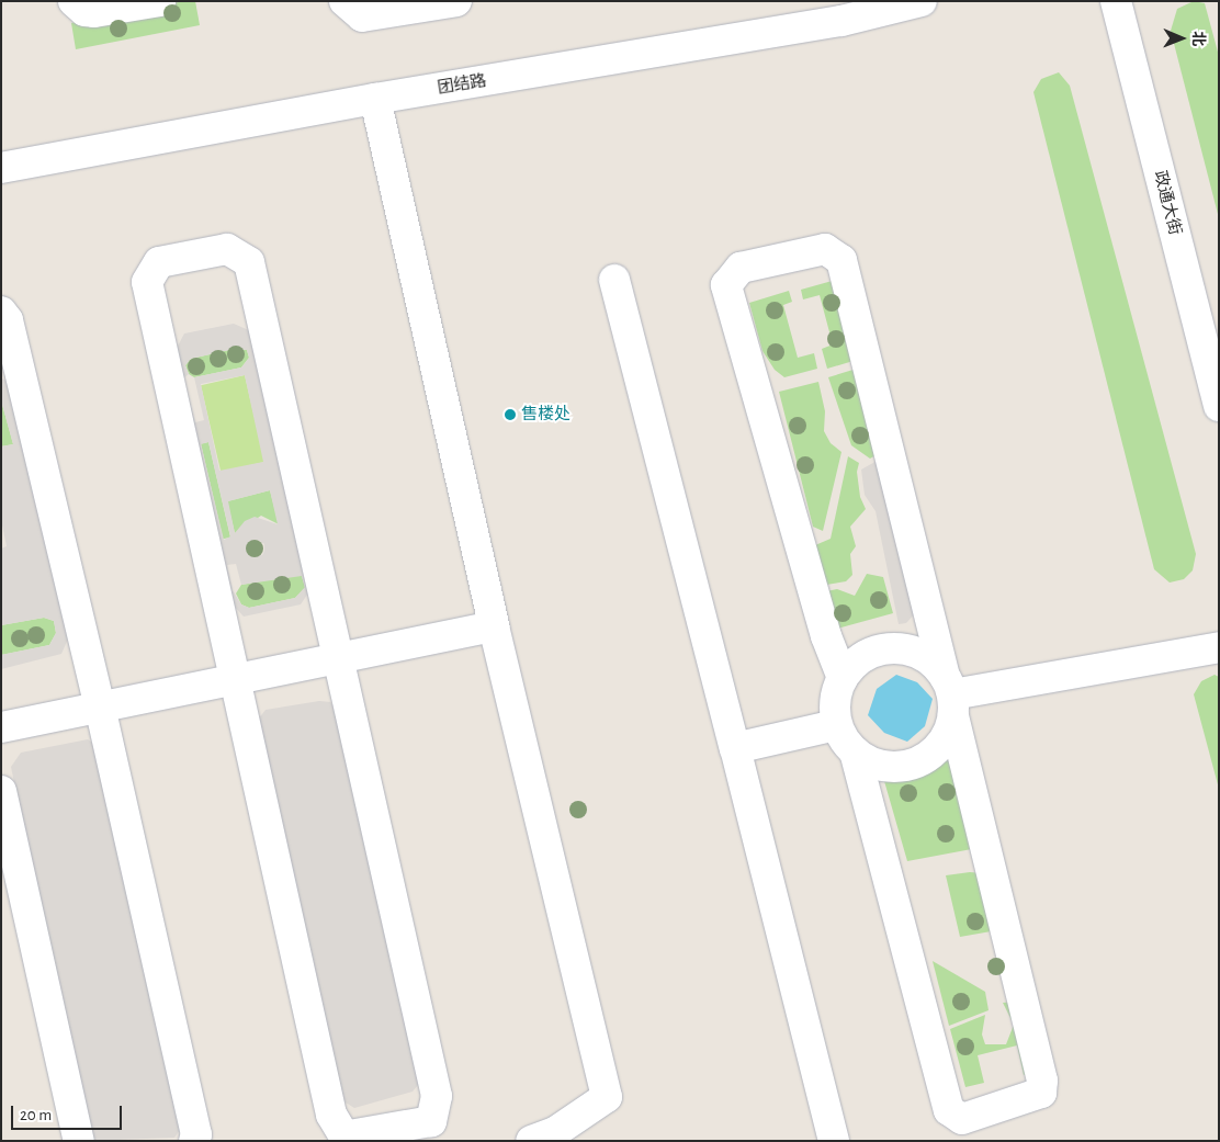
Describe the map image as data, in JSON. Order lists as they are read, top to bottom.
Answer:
{
  "streets": {
    "street": ["团结路", "政通大街"]
  },
  "places": ["售楼处"],
  "scale_bar": "20 m",
  "north": "right"
}
